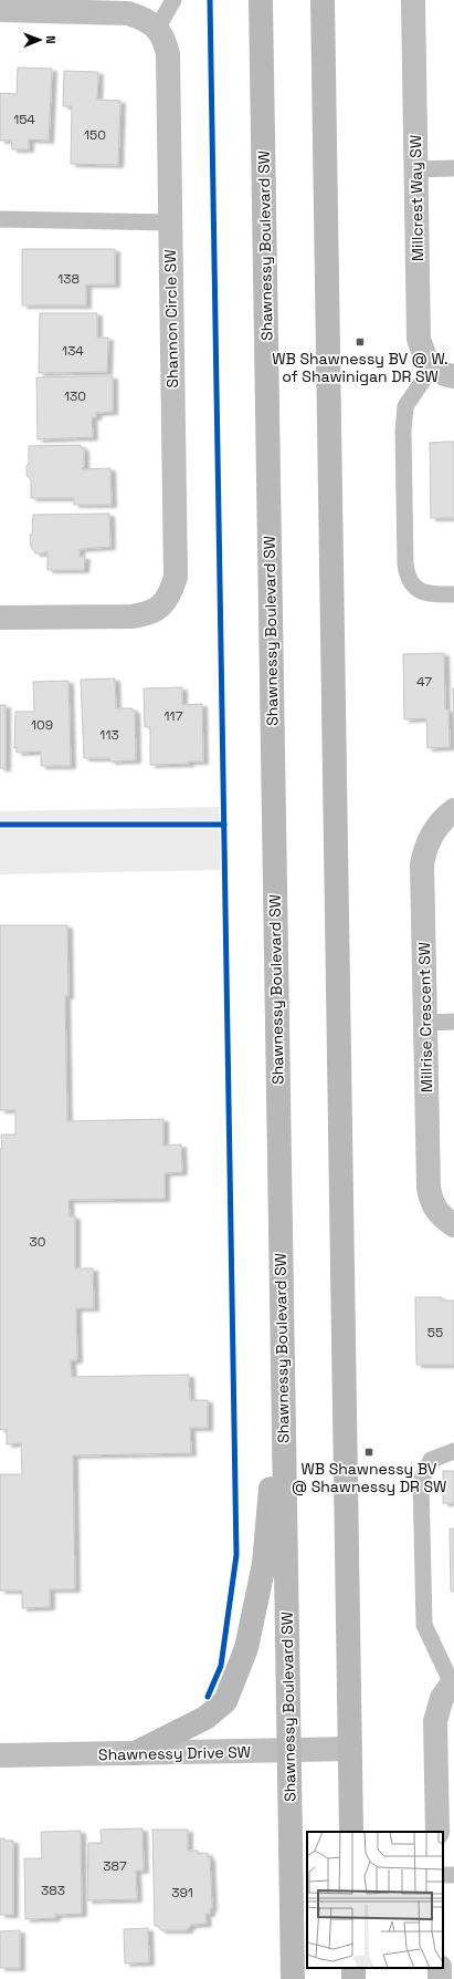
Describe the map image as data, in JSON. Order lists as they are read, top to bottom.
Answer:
{
  "streets": {
    "main road": ["Shawnessy Boulevard SW"],
    "street": [
      "Millcrest Way SW",
      "Shannon Circle SW",
      "Millrise Crescent SW",
      "Shawnessy Drive SW"
    ]
  },
  "crossings": [
    ["Shawnessy Boulevard SW", "Shawnessy Drive SW"]
  ],
  "places": {
    "transit": ["WB Shawnessy BV @ W. of Shawinigan DR SW", "WB Shawnessy BV @ Shawnessy DR SW"]
  },
  "house_numbers": [
    "154",
    "150",
    "138",
    "134",
    "130",
    "47",
    "117",
    "109",
    "113",
    "30",
    "55",
    "387",
    "383",
    "391"
  ],
  "north": "right"
}
